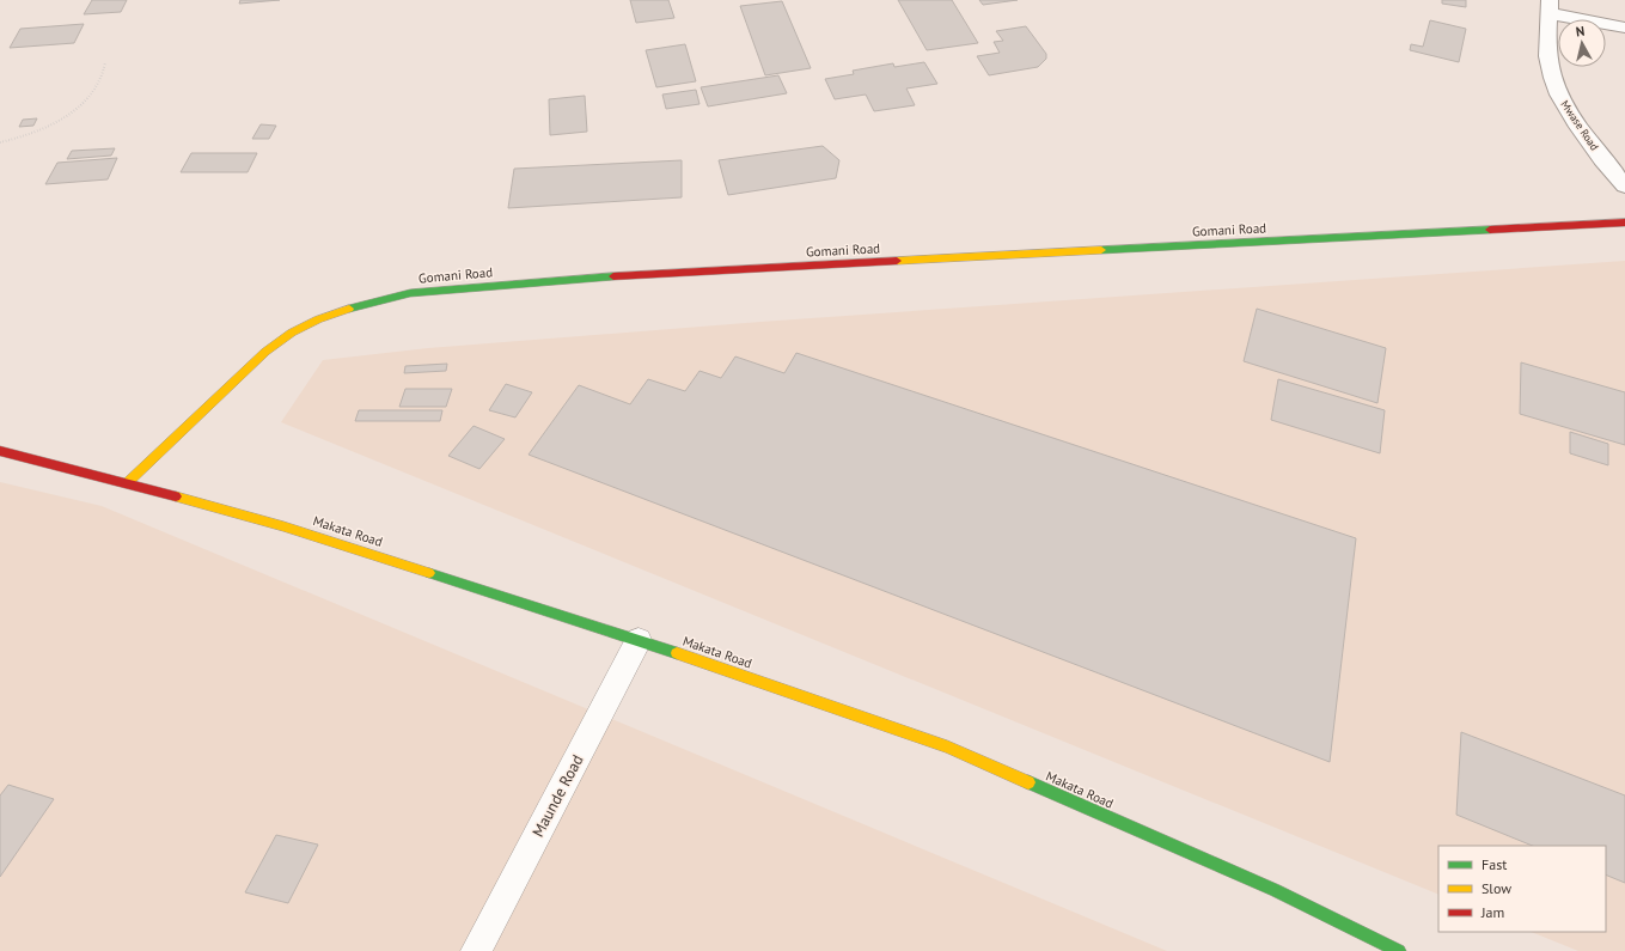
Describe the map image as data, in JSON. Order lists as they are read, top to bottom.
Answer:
{
  "streets": {
    "street": ["Mwase Road", "Gomani Road", "Makata Road"],
    "lane": ["Maunde Road"]
  },
  "crossings": [
    ["Gomani Road", "Makata Road"],
    ["Makata Road", "Maunde Road"]
  ],
  "legend": ["Fast", "Slow", "Jam"],
  "north": "top"
}
